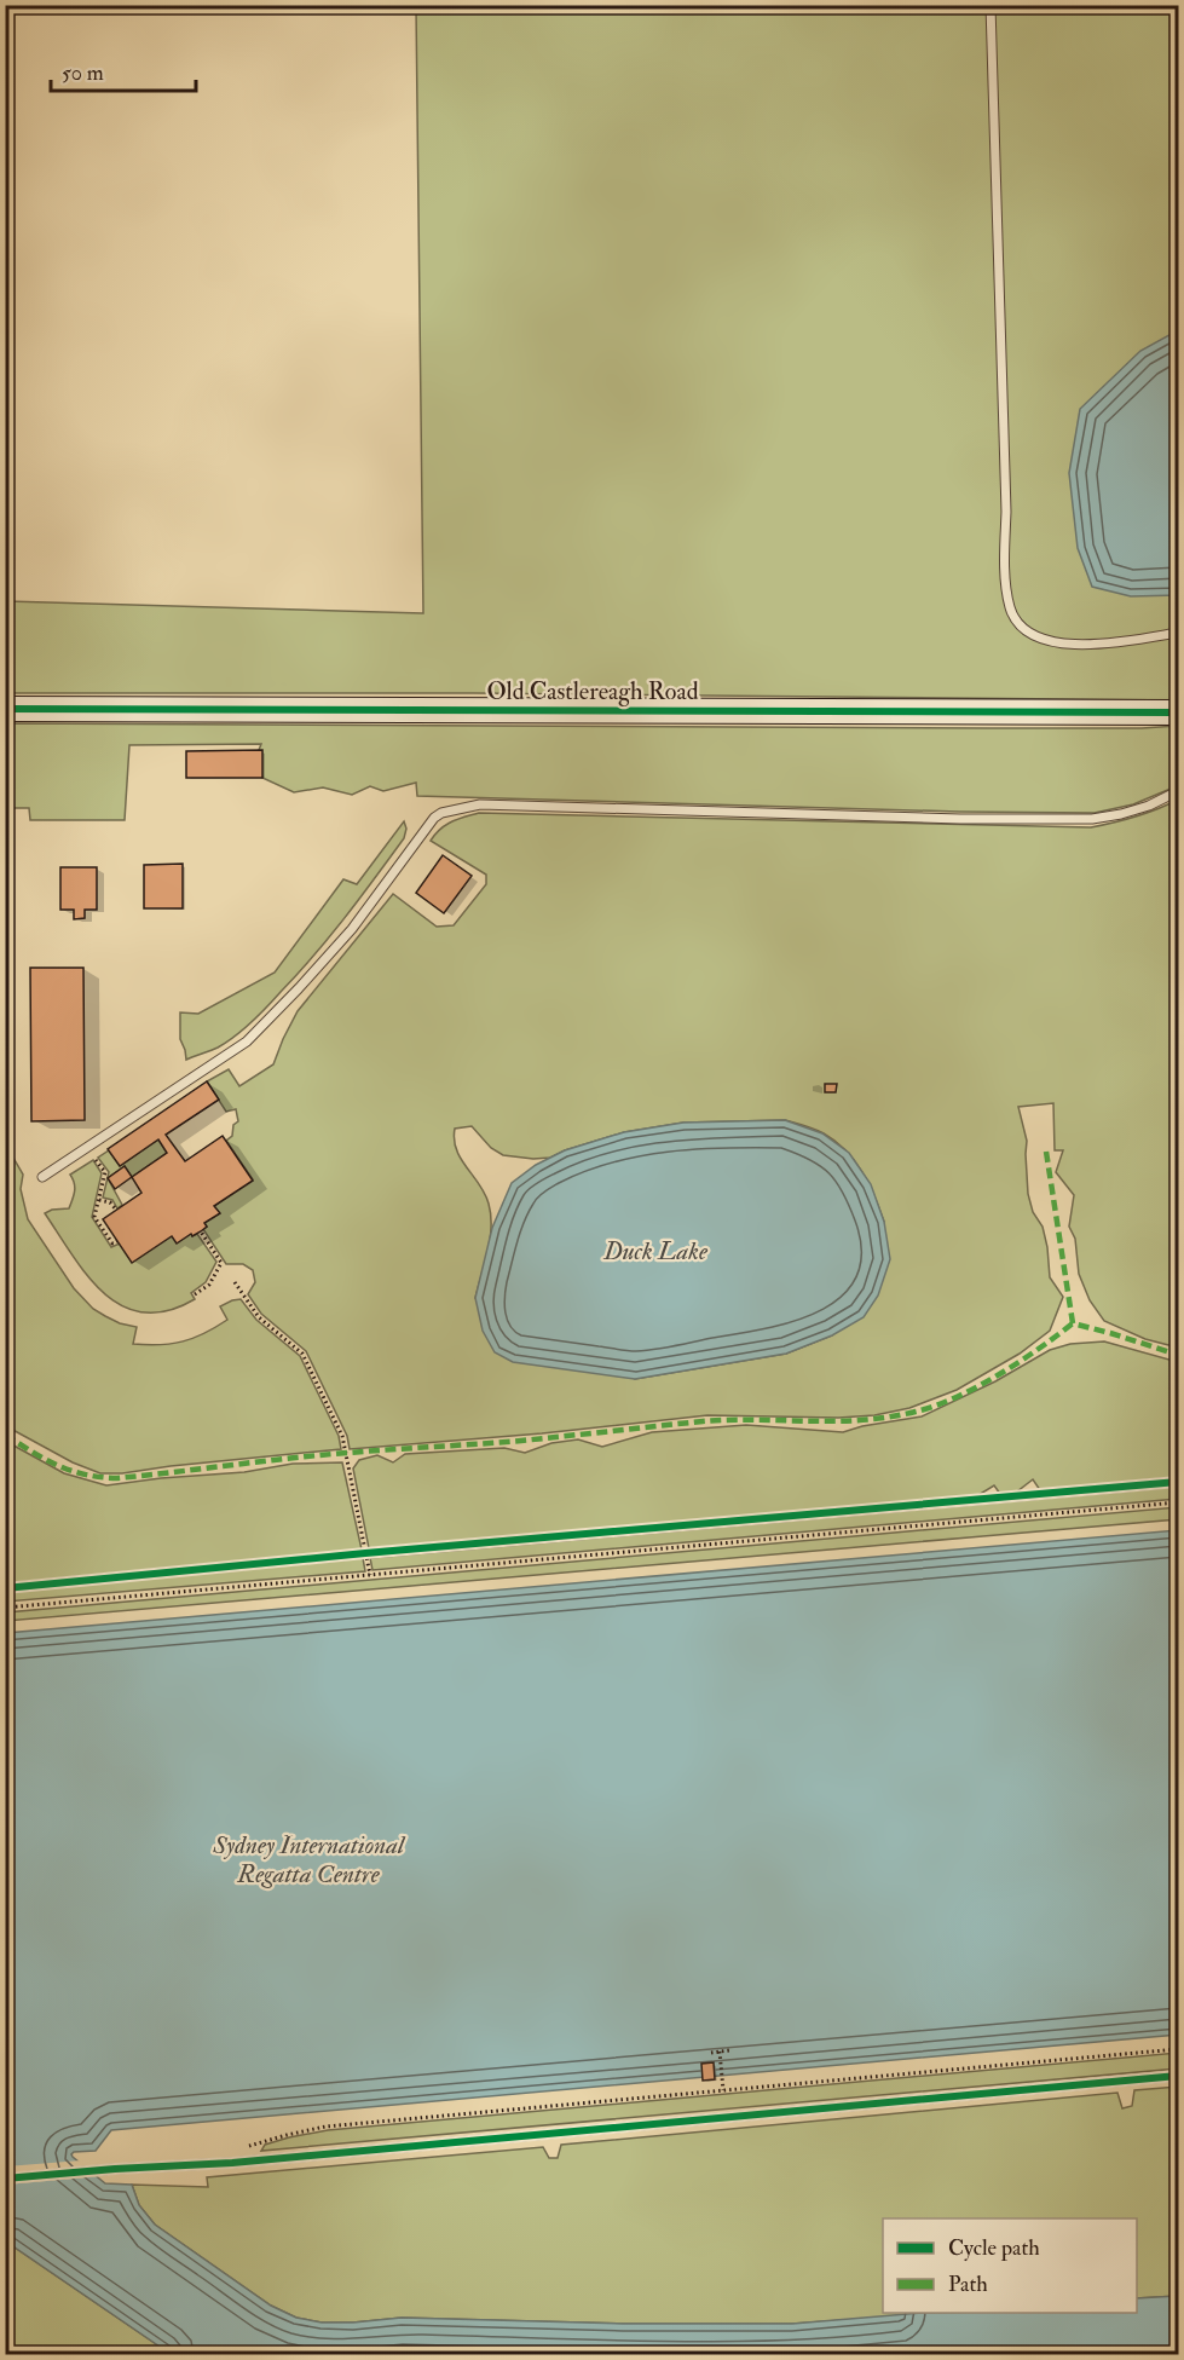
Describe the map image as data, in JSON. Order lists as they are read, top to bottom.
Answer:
{
  "streets": {
    "street": ["Old Castlereagh Road"]
  },
  "water": ["Duck Lake", "Sydney International Regatta Centre"],
  "legend": ["Cycle path", "Path"],
  "scale_bar": "50 m"
}
